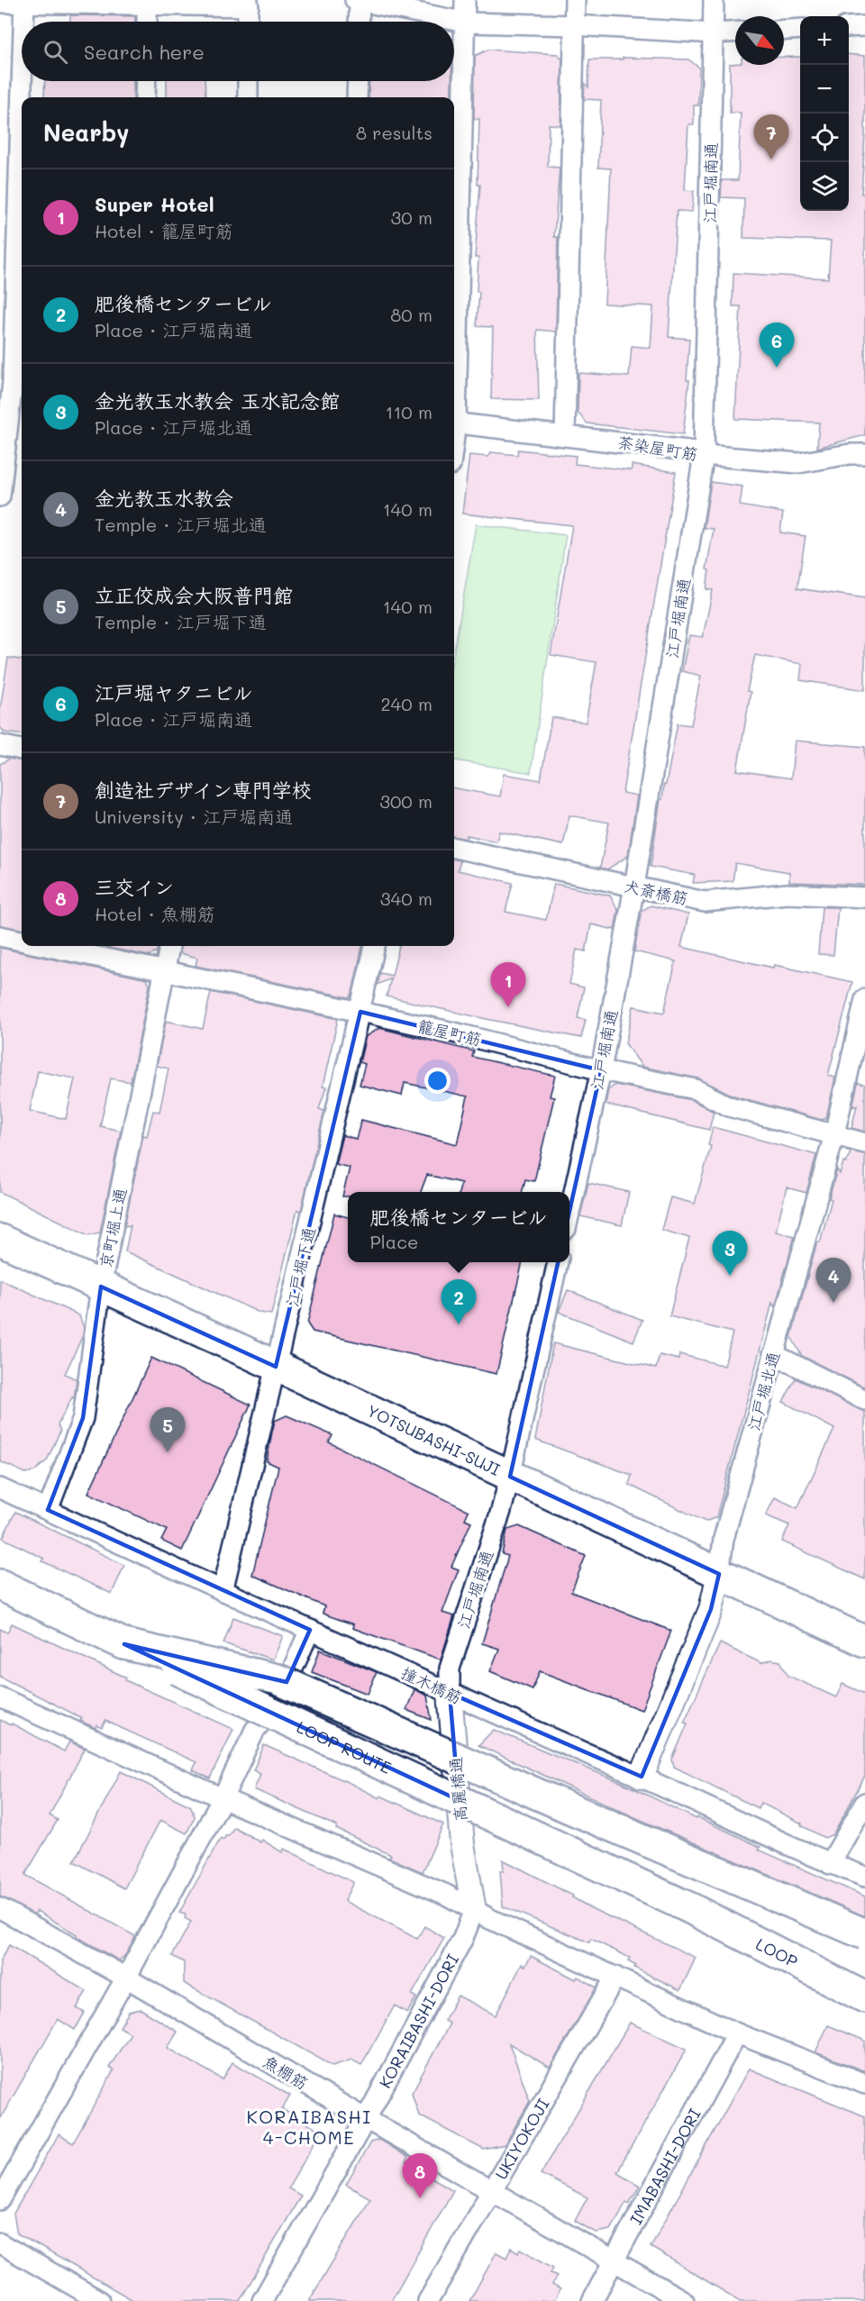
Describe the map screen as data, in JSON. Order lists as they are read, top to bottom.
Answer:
{
  "streets": {
    "main road": ["YOTSUBASHI-SUJI", "LOOP ROUTE", "LOOP"],
    "street": [
      "江戸堀南通",
      "茶染屋町筋",
      "犬斎橋筋",
      "籠屋町筋",
      "京町堀上通",
      "江戸堀下通",
      "江戸堀北通",
      "撞木橋筋",
      "高麗橋通",
      "KORAIBASHI-DORI",
      "魚棚筋",
      "UKIYOKOJI",
      "IMABASHI-DORI"
    ]
  },
  "crossings": [
    ["江戸堀南通", "茶染屋町筋"],
    ["江戸堀南通", "犬斎橋筋"],
    ["江戸堀南通", "籠屋町筋"],
    ["江戸堀南通", "YOTSUBASHI-SUJI"],
    ["江戸堀南通", "高麗橋通"],
    ["籠屋町筋", "京町堀上通"],
    ["籠屋町筋", "江戸堀下通"],
    ["籠屋町筋", "江戸堀北通"],
    ["京町堀上通", "YOTSUBASHI-SUJI"],
    ["京町堀上通", "撞木橋筋"],
    ["江戸堀下通", "YOTSUBASHI-SUJI"],
    ["江戸堀下通", "撞木橋筋"],
    ["江戸堀北通", "YOTSUBASHI-SUJI"],
    ["江戸堀北通", "撞木橋筋"],
    ["撞木橋筋", "高麗橋通"],
    ["LOOP ROUTE", "LOOP"],
    ["高麗橋通", "KORAIBASHI-DORI"],
    ["KORAIBASHI-DORI", "魚棚筋"],
    ["魚棚筋", "UKIYOKOJI"],
    ["魚棚筋", "IMABASHI-DORI"]
  ],
  "districts": ["KORAIBASHI 4-CHOME"],
  "north": "bottom right",
  "page": {
    "map_buttons": ["+", "−"],
    "search": "Search here",
    "heading": ["Nearby", "8 results"],
    "pins": [
      "7",
      "6",
      "1",
      "3",
      "4",
      "2",
      "5",
      "8"
    ],
    "list": [
      {
        "mark": "1",
        "name": "Super Hotel",
        "note": "Hotel · 籠屋町筋",
        "value": "30 m"
      },
      {
        "mark": "2",
        "name": "肥後橋センタービル",
        "note": "Place · 江戸堀南通",
        "value": "80 m"
      },
      {
        "mark": "3",
        "name": "金光教玉水教会 玉水記念館",
        "note": "Place · 江戸堀北通",
        "value": "110 m"
      },
      {
        "mark": "4",
        "name": "金光教玉水教会",
        "note": "Temple · 江戸堀北通",
        "value": "140 m"
      },
      {
        "mark": "5",
        "name": "立正佼成会大阪普門館",
        "note": "Temple · 江戸堀下通",
        "value": "140 m"
      },
      {
        "mark": "6",
        "name": "江戸堀ヤタニビル",
        "note": "Place · 江戸堀南通",
        "value": "240 m"
      },
      {
        "mark": "7",
        "name": "創造社デザイン専門学校",
        "note": "University · 江戸堀南通",
        "value": "300 m"
      },
      {
        "mark": "8",
        "name": "三交イン",
        "note": "Hotel · 魚棚筋",
        "value": "340 m"
      }
    ],
    "popup": ["肥後橋センタービル", "Place"]
  }
}
